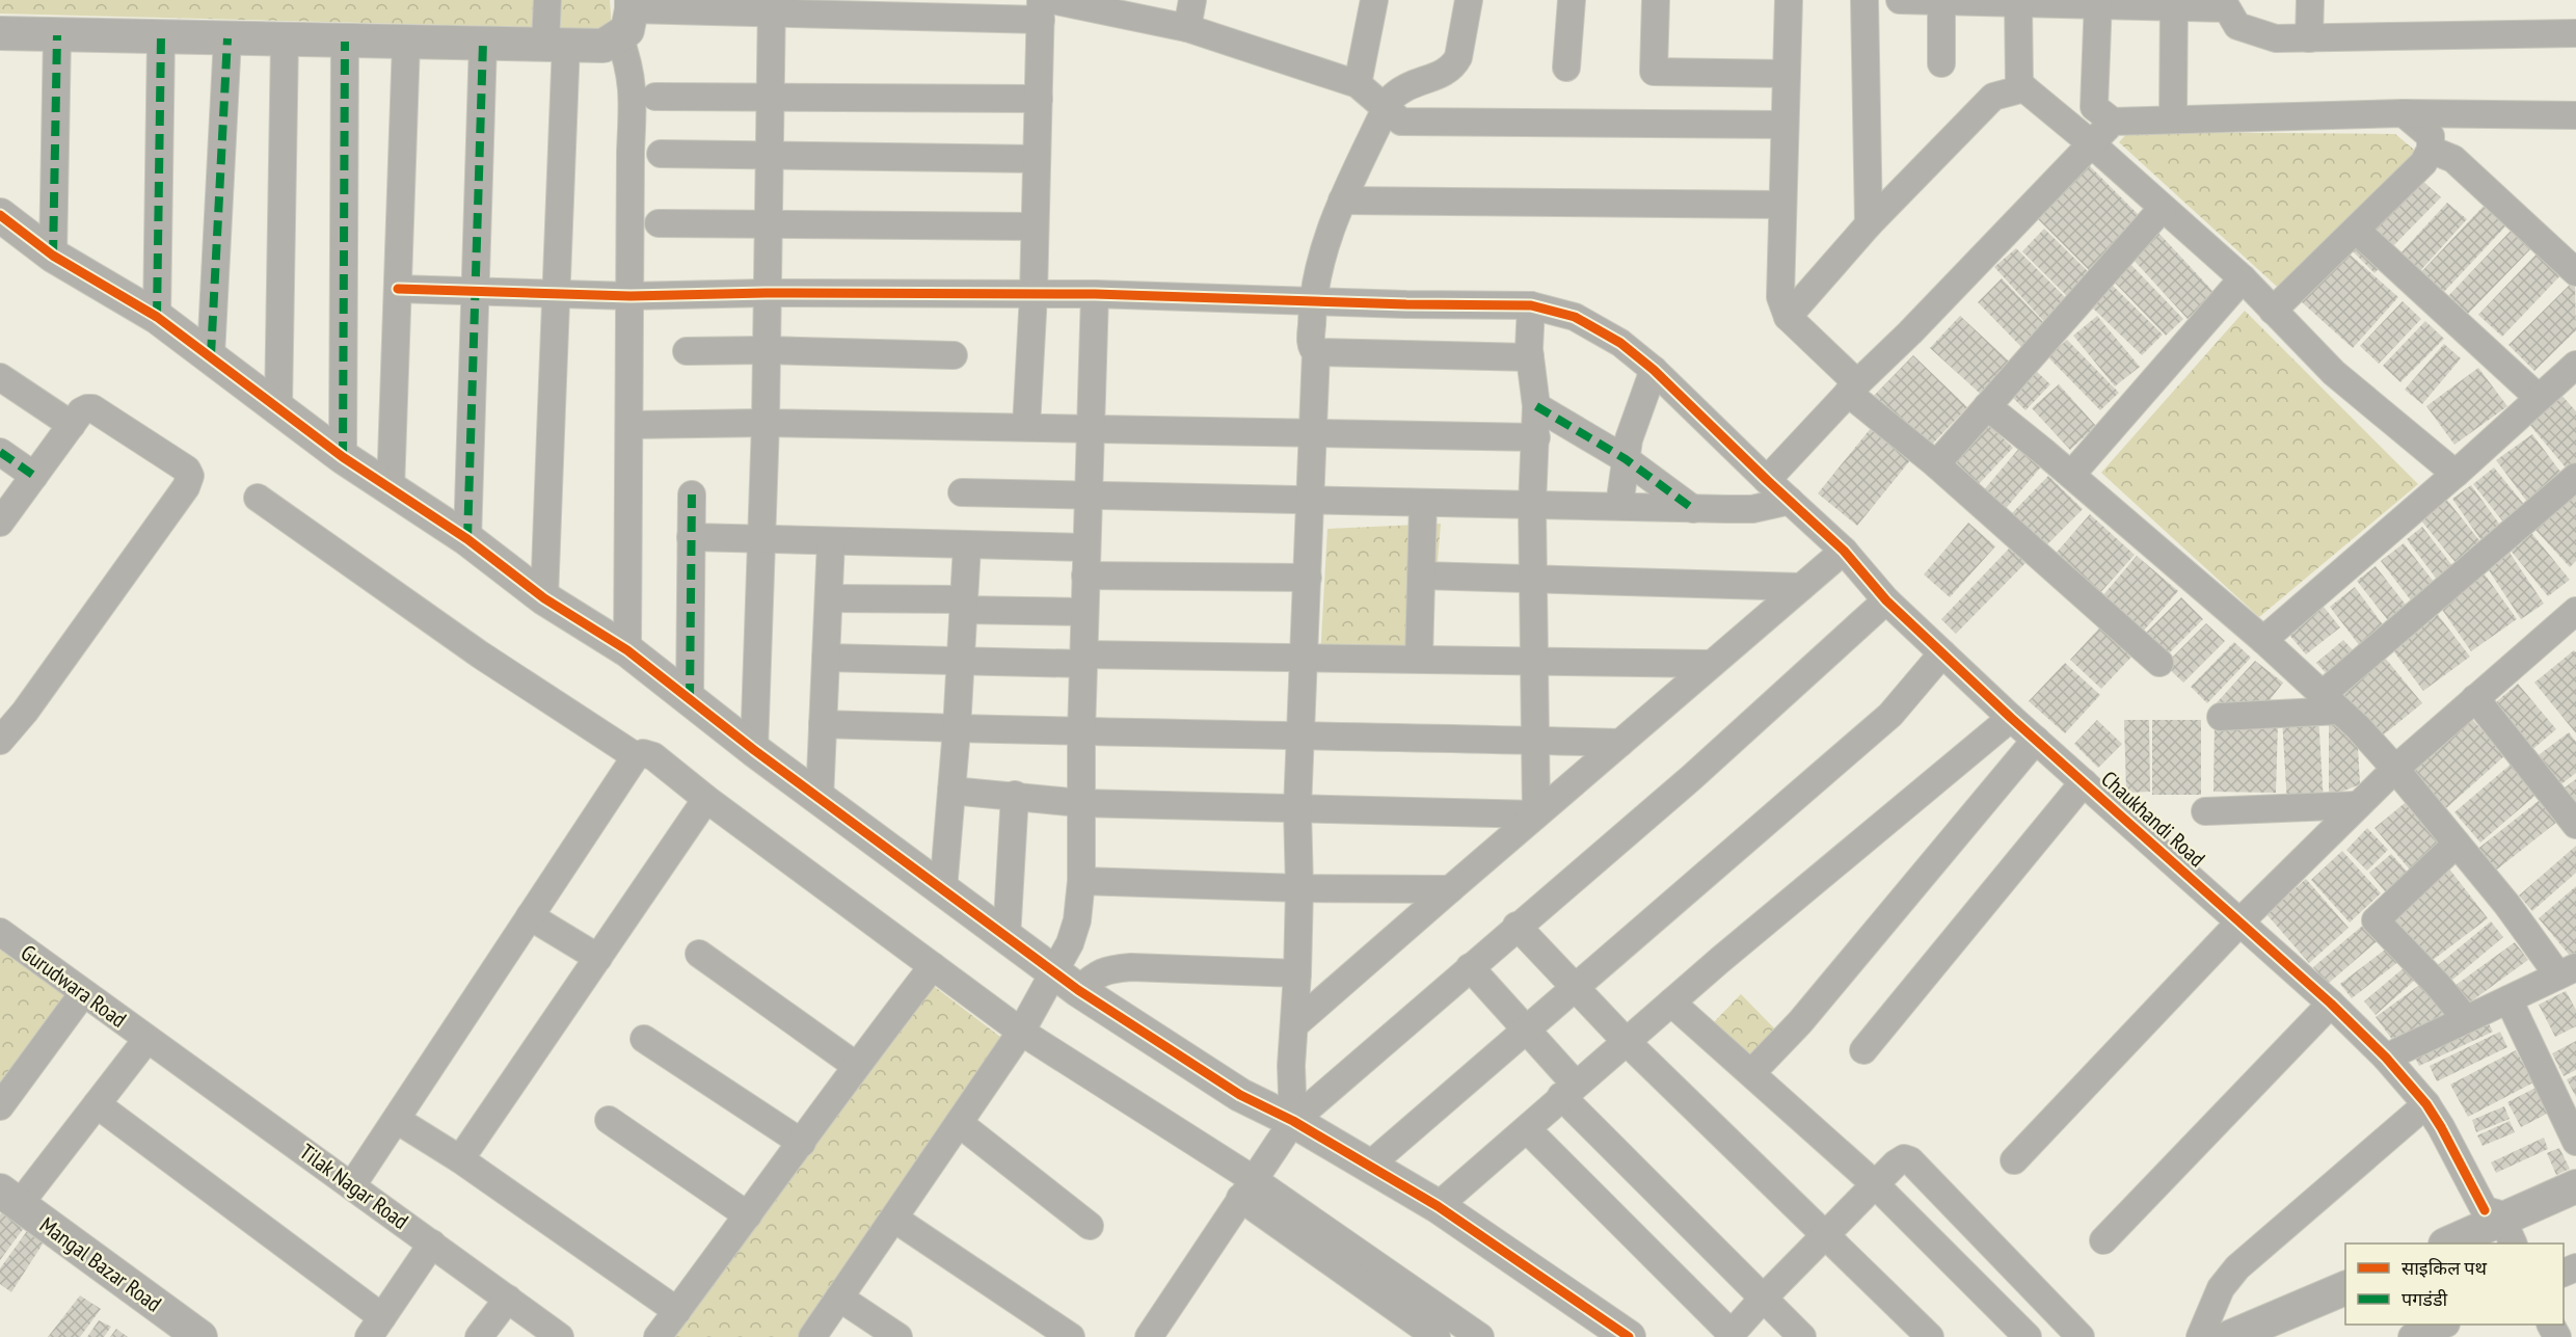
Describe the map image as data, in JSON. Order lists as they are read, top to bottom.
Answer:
{
  "streets": {
    "street": [
      "Chaukhandi Road",
      "Gurudwara Road",
      "Tilak Nagar Road",
      "Mangal Bazar Road"
    ]
  },
  "crossings": [
    ["Gurudwara Road", "Tilak Nagar Road"]
  ],
  "legend": ["साइकिल पथ", "पगडंडी"]
}
